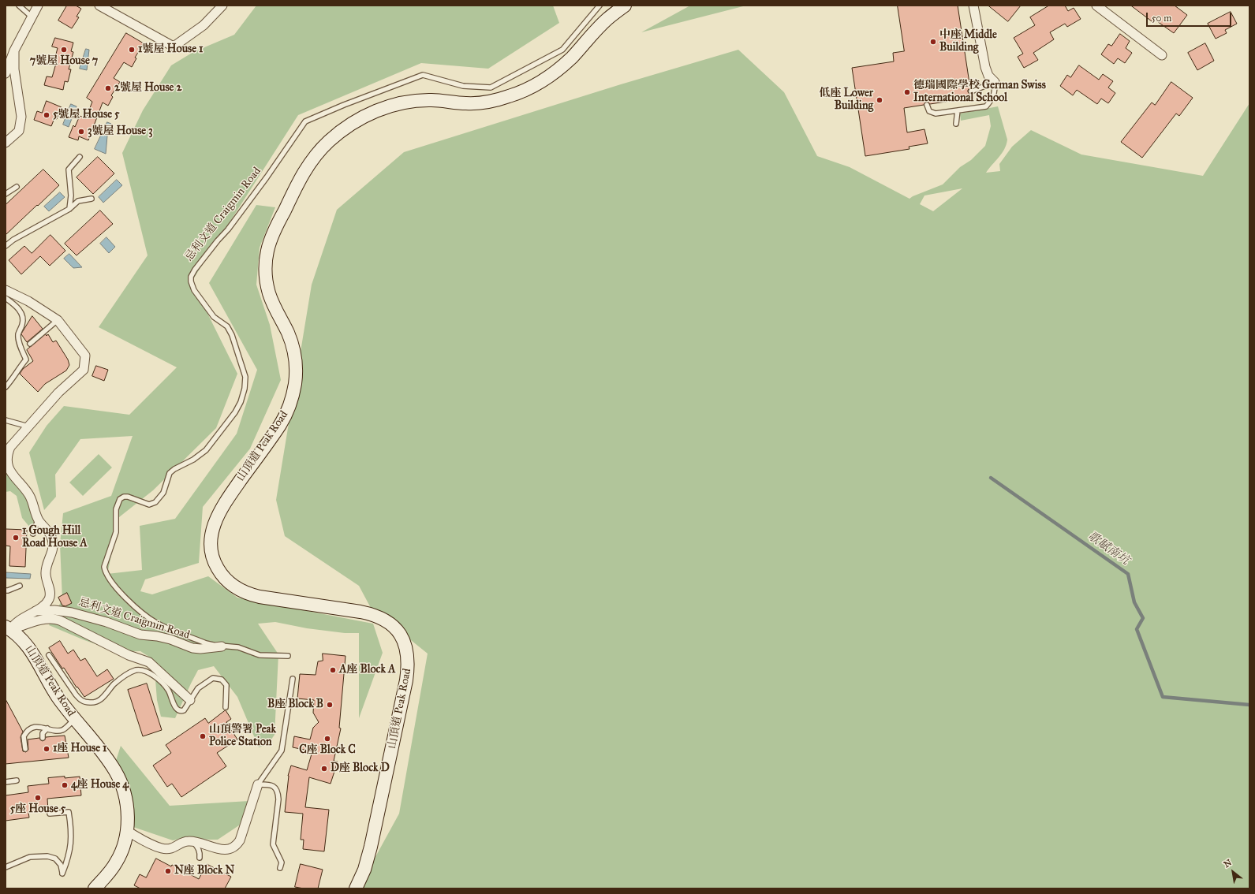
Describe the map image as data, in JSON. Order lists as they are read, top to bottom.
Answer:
{
  "streets": {
    "main road": ["山頂道 Peak Road"],
    "street": ["忌利文道 Craigmin Road"]
  },
  "water": ["歌賦南坑"],
  "places": [
    "中座 Middle Building",
    "7號屋 House 7",
    "1號屋 House 1",
    "2號屋 House 2",
    "德瑞國際學校 German Swiss International School",
    "低座 Lower Building",
    "5號屋 House 5",
    "3號屋 House 3",
    "1 Gough Hill Road House A",
    "A座 Block A",
    "B座 Block B",
    "山頂警署 Peak Police Station",
    "C座 Block C",
    "1座 House 1",
    "D座 Block D",
    "4座 House 4",
    "5座 House 5",
    "N座 Block N"
  ],
  "scale_bar": "50 m",
  "north": "top left"
}
